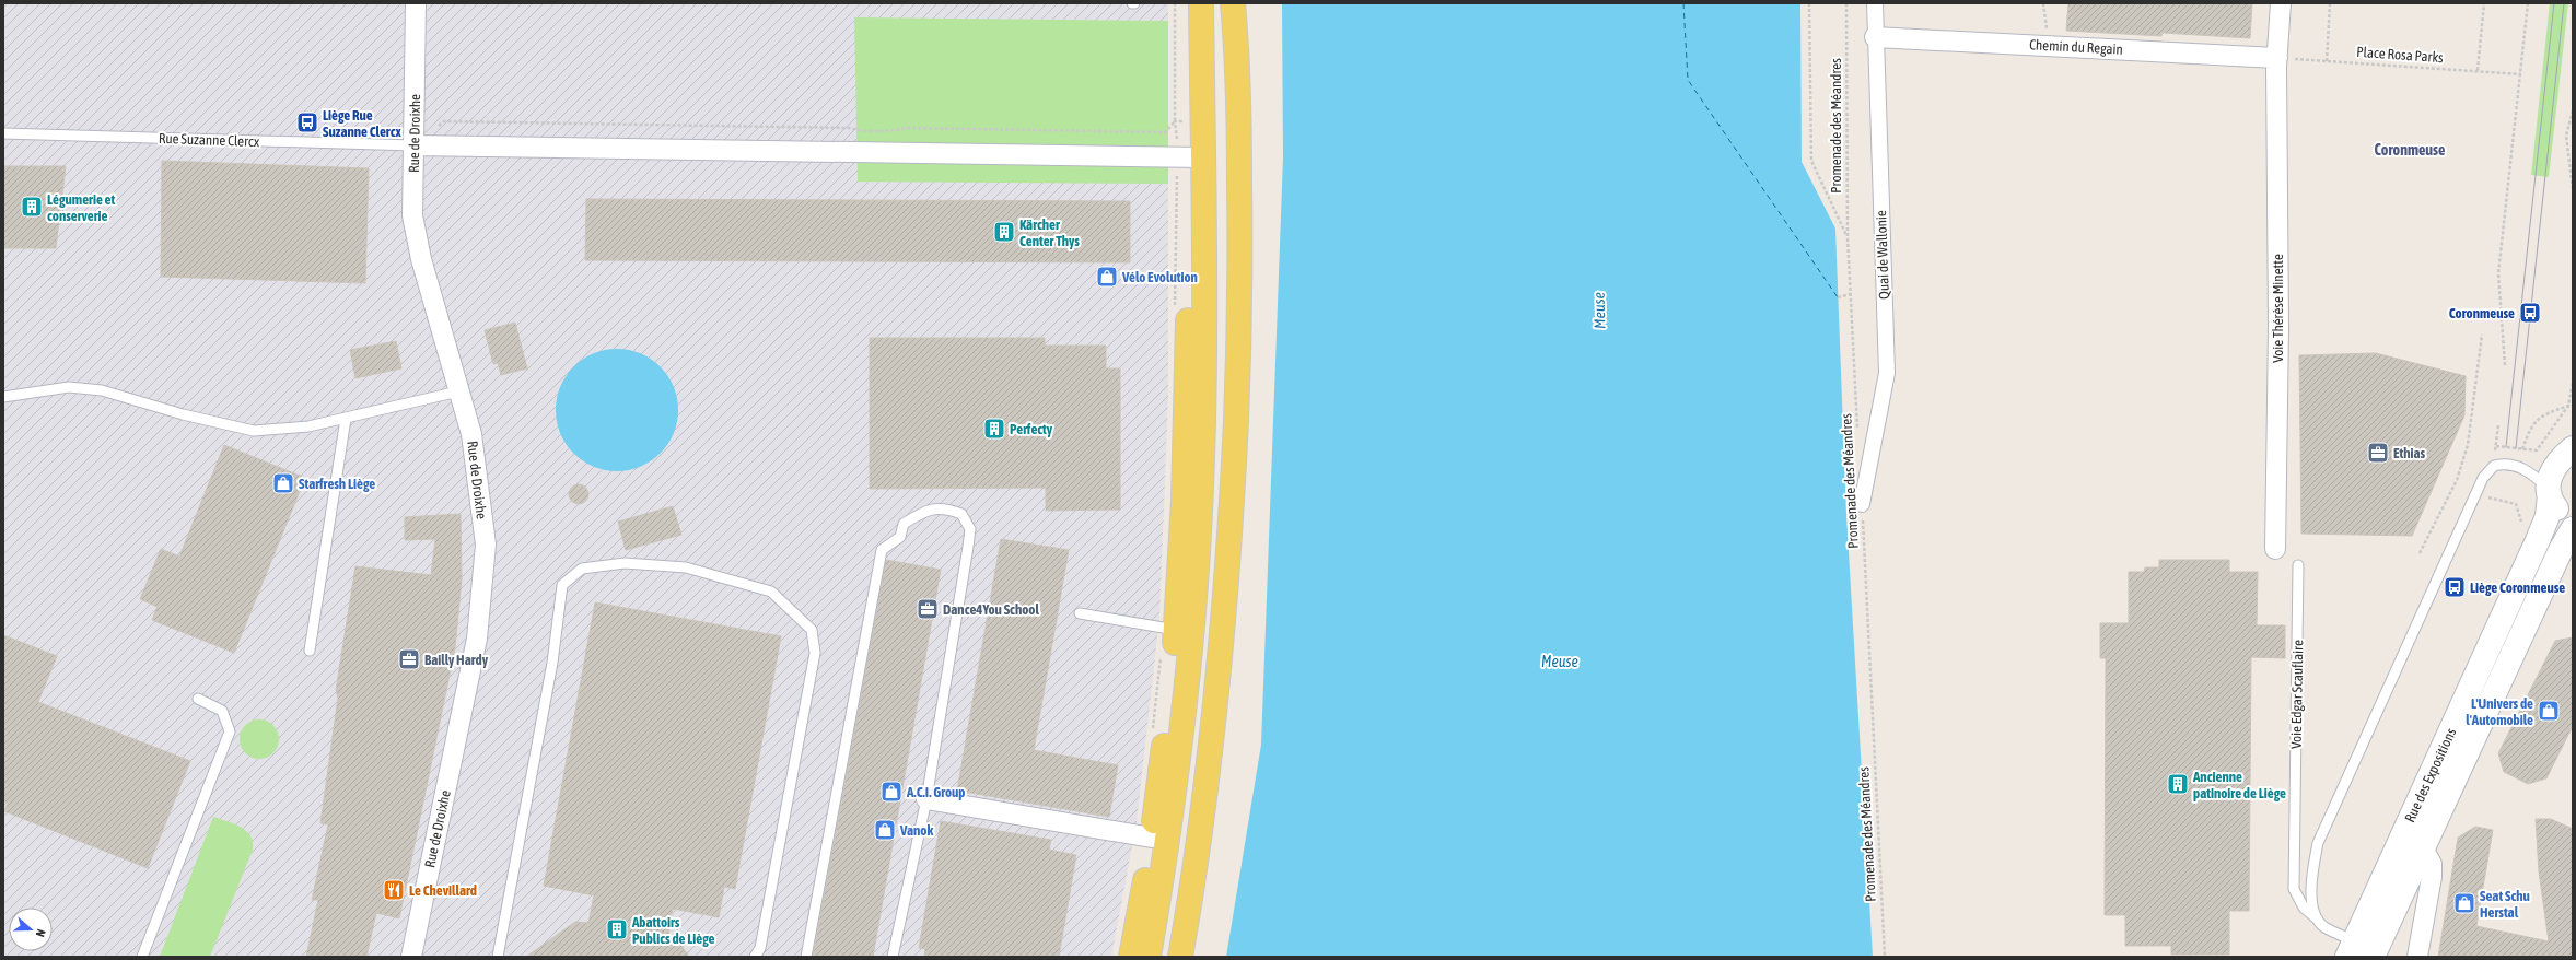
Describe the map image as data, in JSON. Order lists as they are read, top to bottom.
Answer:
{
  "streets": {
    "main road": ["Rue des Expositions"],
    "street": [
      "Chemin du Regain",
      "Rue de Droixhe",
      "Quai de Wallonie",
      "Voie Thérèse Minette"
    ],
    "lane": ["Rue Suzanne Clercx", "Voie Edgar Scauflaire"],
    "path": ["Place Rosa Parks", "Promenade des Méandres"]
  },
  "crossings": [
    ["Chemin du Regain", "Place Rosa Parks"],
    ["Chemin du Regain", "Quai de Wallonie"],
    ["Chemin du Regain", "Voie Thérèse Minette"],
    ["Place Rosa Parks", "Voie Thérèse Minette"],
    ["Promenade des Méandres", "Quai de Wallonie"],
    ["Rue de Droixhe", "Rue Suzanne Clercx"],
    ["Voie Edgar Scauflaire", "Rue des Expositions"]
  ],
  "districts": ["Coronmeuse"],
  "water": ["Meuse"],
  "places": {
    "bus stop": ["Liège Rue Suzanne Clercx", "Coronmeuse", "Liège Coronmeuse"],
    "building": [
      "Légumerie et conserverie",
      "Kärcher Center Thys",
      "Perfecty",
      "Ancienne patinoire de Liège",
      "Abattoirs Publics de Liège"
    ],
    "shop": [
      "Vélo Evolution",
      "Starfresh Liège",
      "L'Univers de l'Automobile",
      "A.C.I. Group",
      "Vanok",
      "Seat Schu Herstal"
    ],
    "office": ["Ethias", "Dance4You School", "Bailly Hardy"],
    "restaurant": ["Le Chevillard"]
  },
  "north": "right"
}
